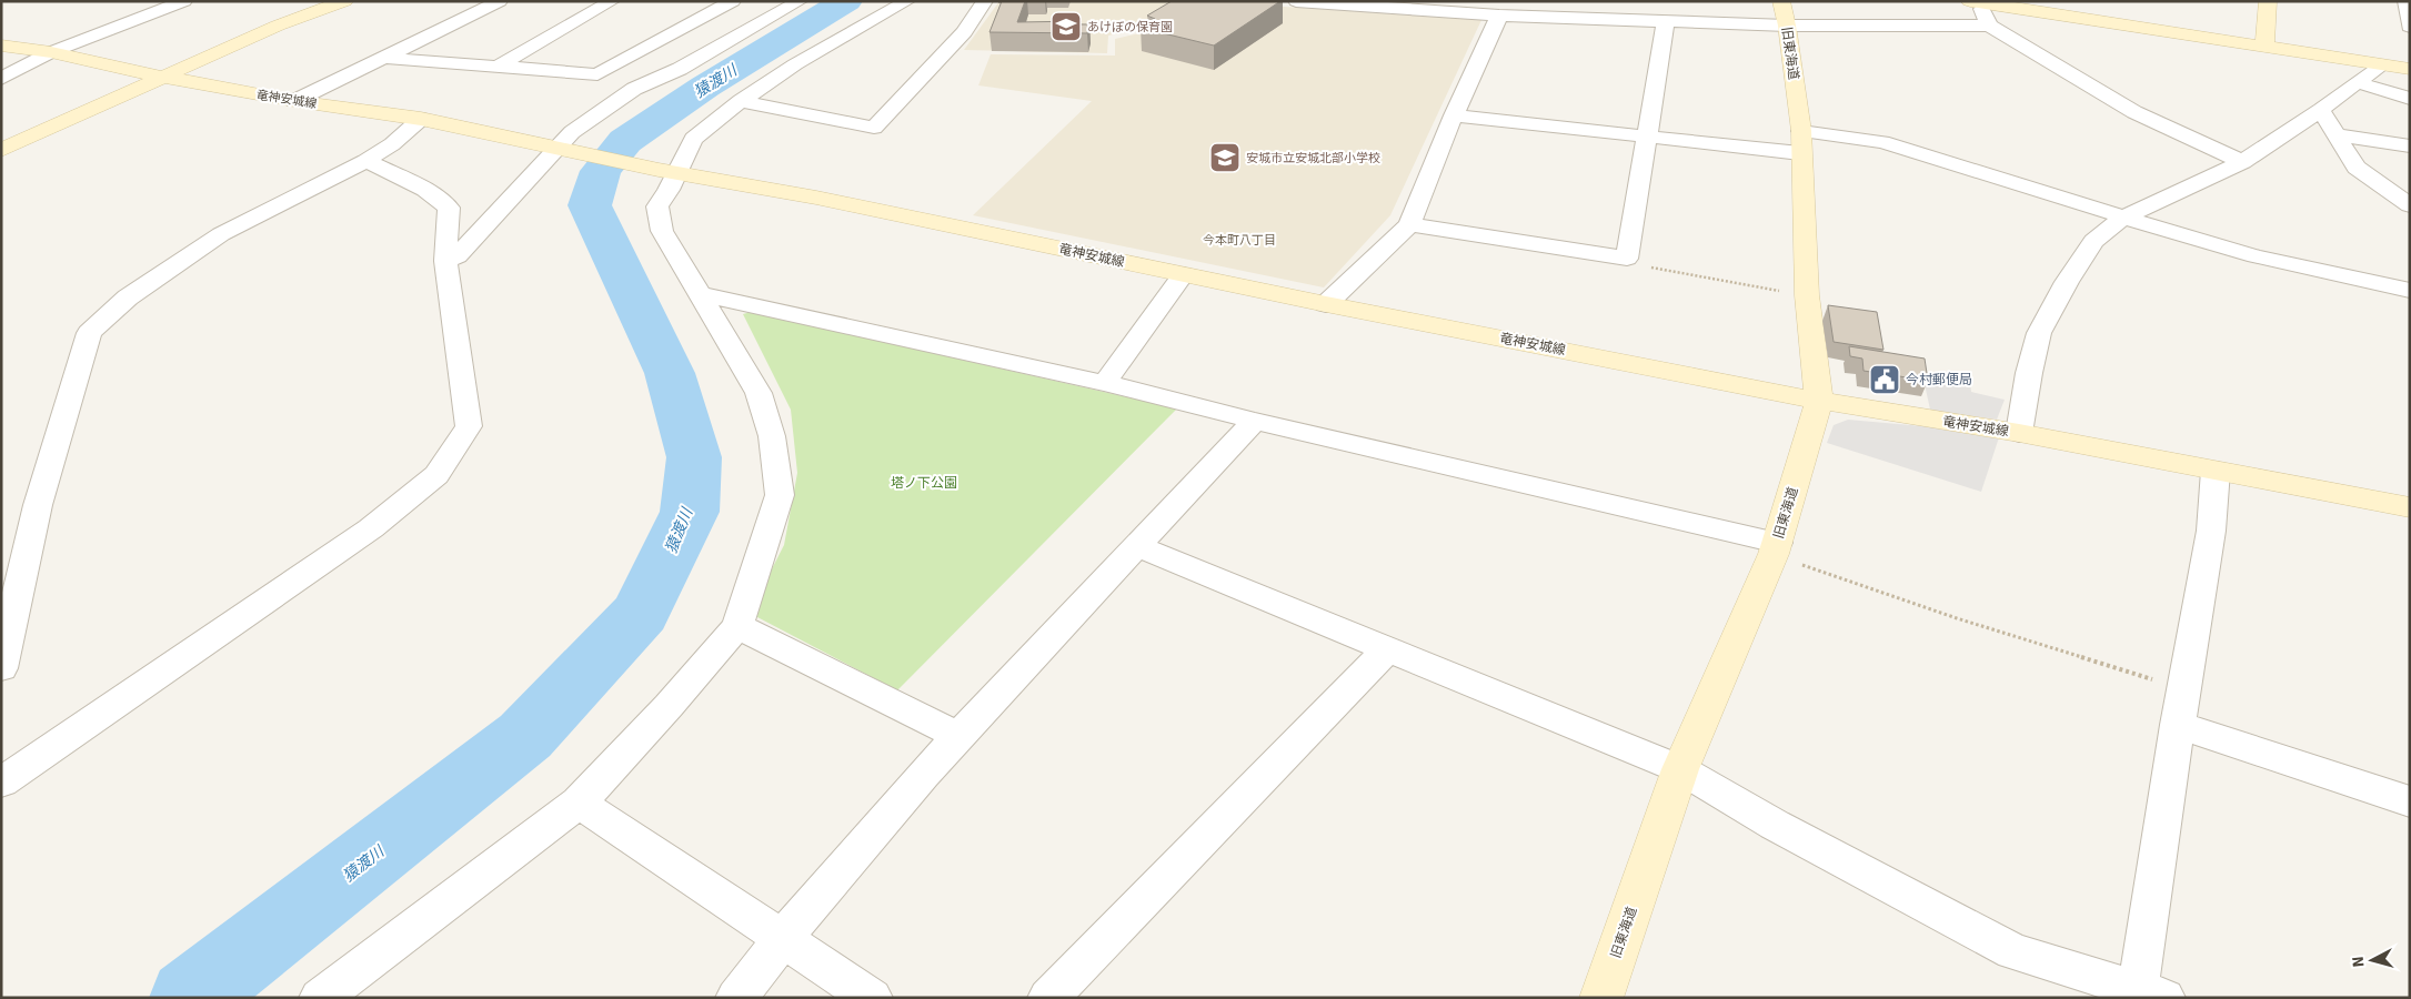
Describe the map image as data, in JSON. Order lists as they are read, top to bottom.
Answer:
{
  "streets": {
    "street": ["旧東海道", "竜神安城線"]
  },
  "crossings": [
    ["旧東海道", "竜神安城線"]
  ],
  "districts": ["今本町八丁目"],
  "water": ["猿渡川"],
  "parks": ["塔ノ下公園"],
  "places": {
    "school or university": ["あけぼの保育園", "安城市立安城北部小学校"],
    "public building": ["今村郵便局"]
  },
  "north": "left"
}
